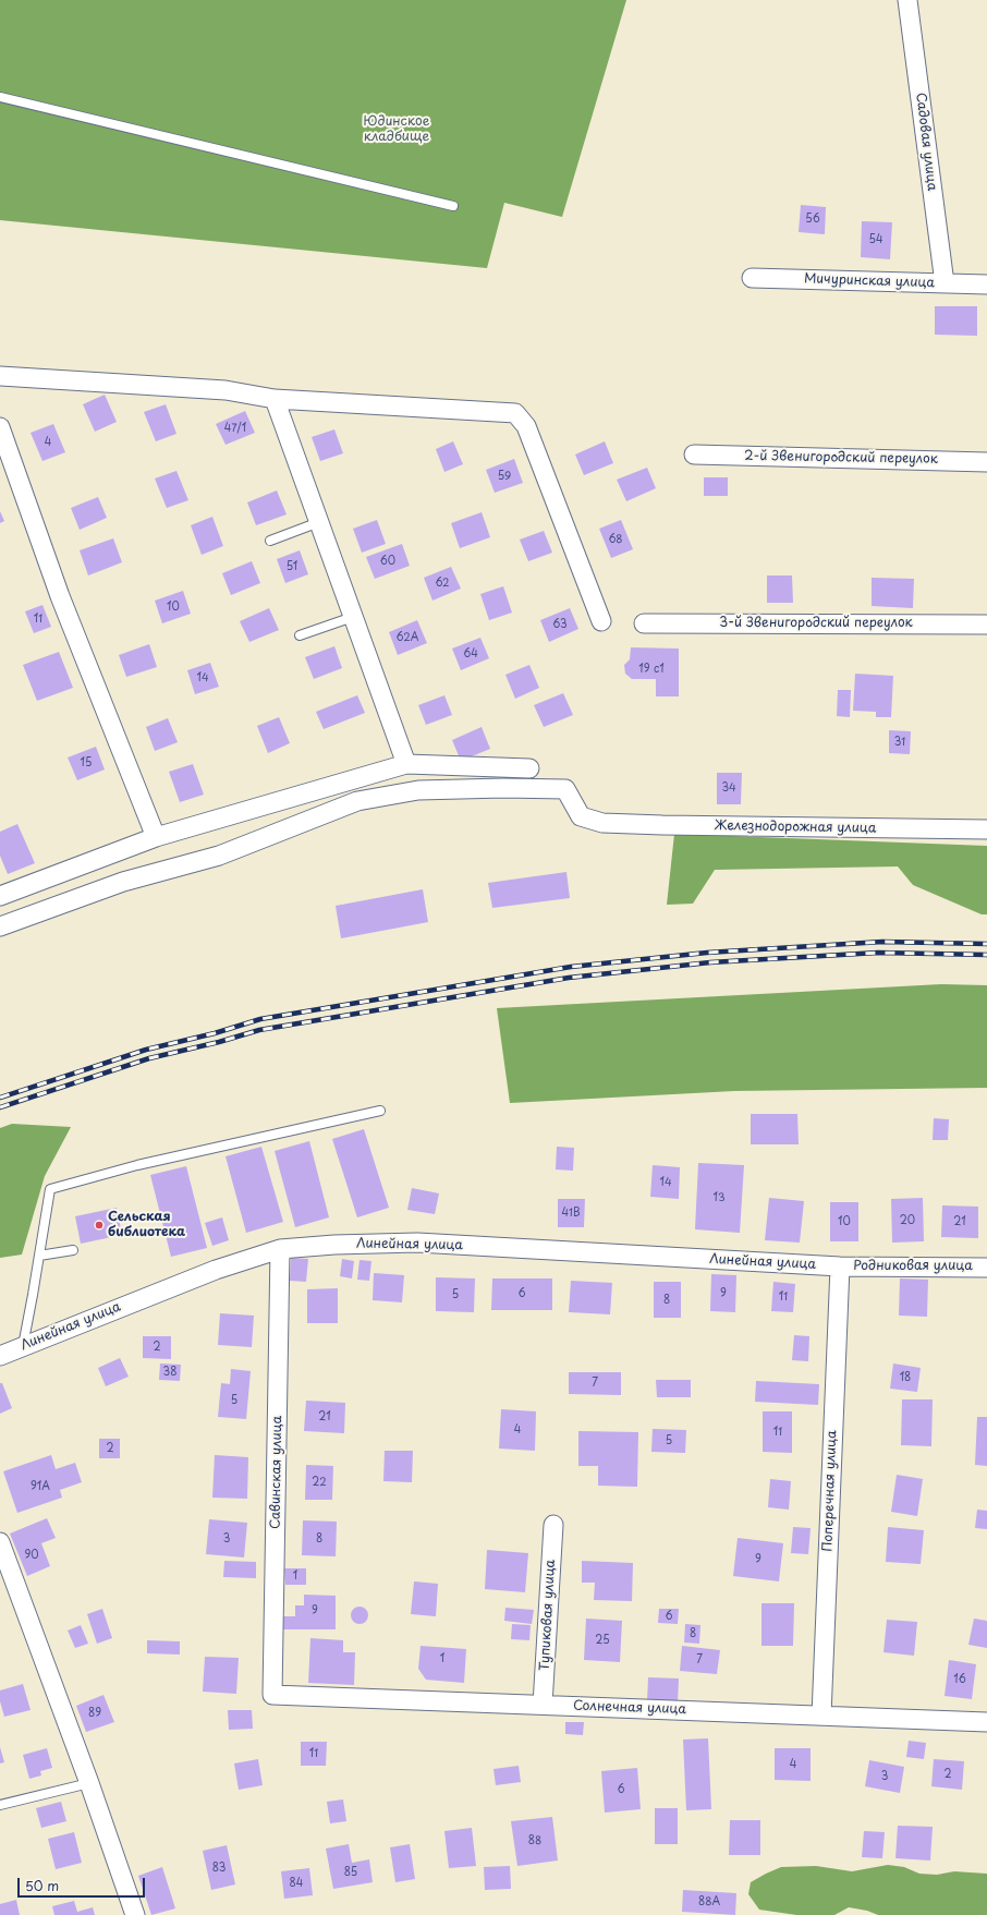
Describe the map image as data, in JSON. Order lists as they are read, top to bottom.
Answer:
{
  "streets": {
    "street": [
      "Садовая улица",
      "Мичуринская улица",
      "2-й Звенигородский переулок",
      "3-й Звенигородский переулок",
      "Железнодорожная улица",
      "Линейная улица",
      "Родниковая улица",
      "Савинская улица",
      "Поперечная улица",
      "Тупиковая улица",
      "Солнечная улица"
    ]
  },
  "crossings": [
    ["Садовая улица", "Мичуринская улица"],
    ["Линейная улица", "Родниковая улица"],
    ["Линейная улица", "Савинская улица"],
    ["Линейная улица", "Поперечная улица"],
    ["Родниковая улица", "Поперечная улица"],
    ["Савинская улица", "Солнечная улица"],
    ["Поперечная улица", "Солнечная улица"],
    ["Тупиковая улица", "Солнечная улица"]
  ],
  "parks": ["Юдинское кладбище"],
  "places": ["Сельская библиотека"],
  "house_numbers": [
    "56",
    "54",
    "47/1",
    "4",
    "59",
    "68",
    "60",
    "51",
    "62",
    "10",
    "11",
    "63",
    "62А",
    "64",
    "19 с1",
    "14",
    "31",
    "15",
    "34",
    "14",
    "13",
    "41В",
    "20",
    "10",
    "21",
    "6",
    "9",
    "5",
    "11",
    "8",
    "2",
    "38",
    "18",
    "7",
    "5",
    "21",
    "4",
    "11",
    "5",
    "2",
    "22",
    "91А",
    "3",
    "8",
    "90",
    "9",
    "1",
    "9",
    "6",
    "8",
    "25",
    "1",
    "7",
    "16",
    "89",
    "11",
    "4",
    "2",
    "3",
    "6",
    "88",
    "83",
    "85",
    "84",
    "88А"
  ],
  "scale_bar": "50 m"
}
